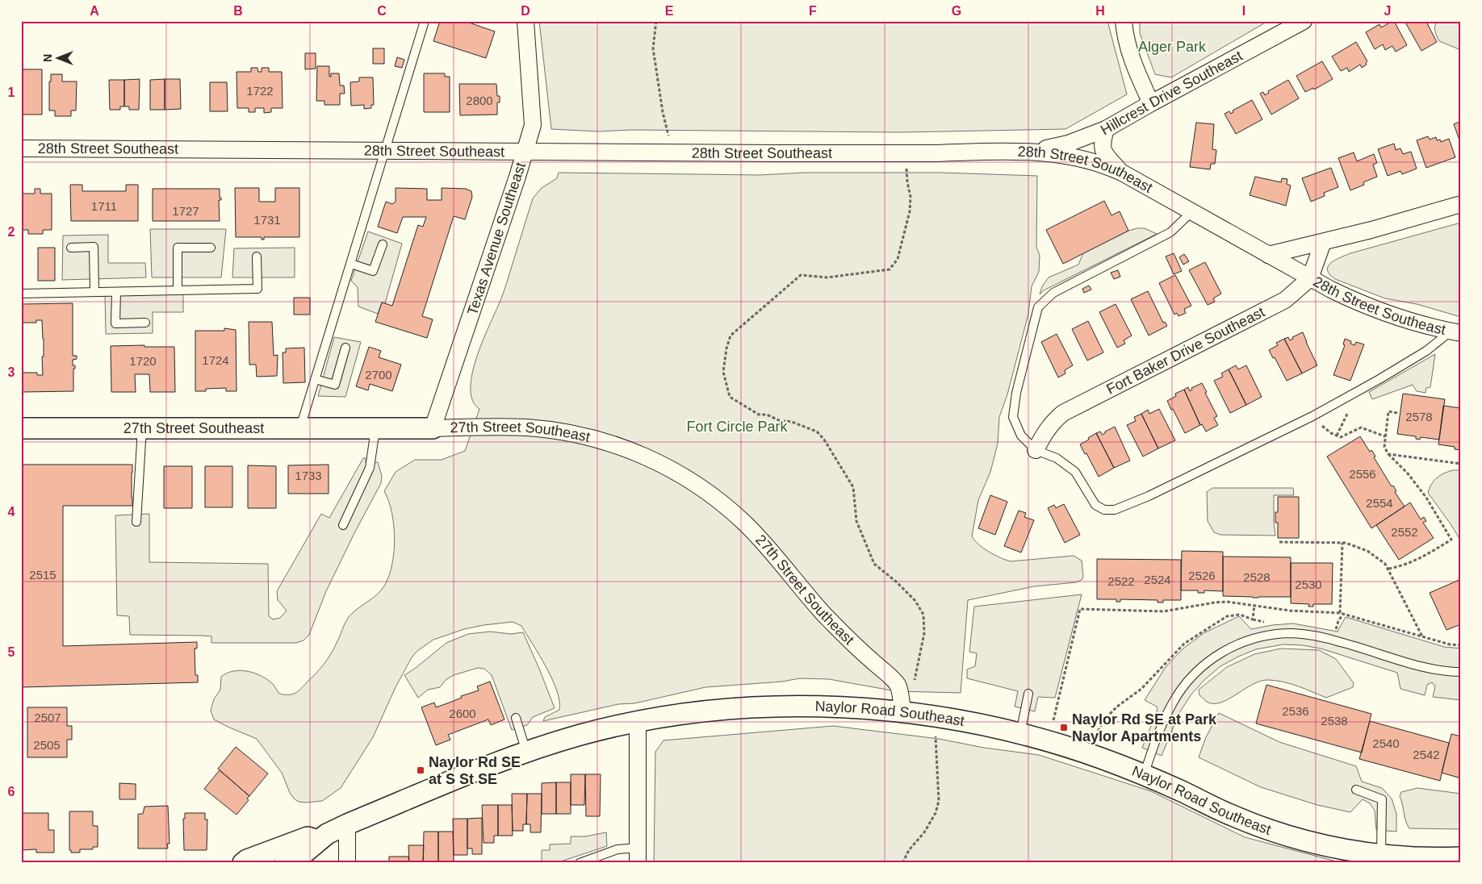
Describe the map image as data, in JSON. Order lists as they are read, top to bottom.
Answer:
{
  "streets": {
    "street": [
      "Hillcrest Drive Southeast",
      "28th Street Southeast",
      "Texas Avenue Southeast",
      "Fort Baker Drive Southeast",
      "27th Street Southeast",
      "Naylor Road Southeast"
    ]
  },
  "crossings": [
    ["Hillcrest Drive Southeast", "28th Street Southeast"],
    ["28th Street Southeast", "Texas Avenue Southeast"],
    ["28th Street Southeast", "Fort Baker Drive Southeast"],
    ["Texas Avenue Southeast", "27th Street Southeast"],
    ["27th Street Southeast", "Naylor Road Southeast"]
  ],
  "parks": ["Alger Park", "Fort Circle Park"],
  "places": {
    "transit": ["Naylor Rd SE at Park Naylor Apartments", "Naylor Rd SE at S St SE"]
  },
  "house_numbers": [
    "1722",
    "2800",
    "1711",
    "1727",
    "1731",
    "1724",
    "1720",
    "2700",
    "2578",
    "2556",
    "1733",
    "2554",
    "2552",
    "2515",
    "2526",
    "2528",
    "2524",
    "2522",
    "2530",
    "2536",
    "2600",
    "2507",
    "2538",
    "2540",
    "2505",
    "2542"
  ],
  "north": "left",
  "grid": {
    "columns": [
      "A",
      "B",
      "C",
      "D",
      "E",
      "F",
      "G",
      "H",
      "I",
      "J"
    ],
    "rows": [
      "1",
      "2",
      "3",
      "4",
      "5",
      "6"
    ]
  }
}
